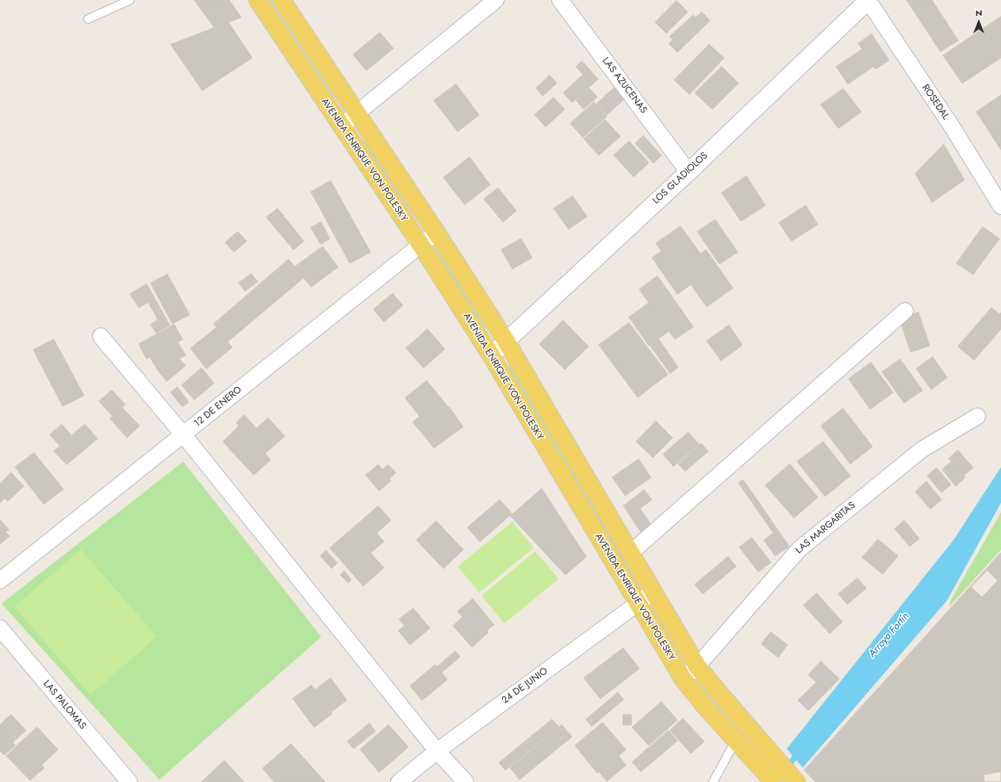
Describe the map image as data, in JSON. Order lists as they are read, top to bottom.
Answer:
{
  "streets": {
    "main road": ["AVENIDA ENRIQUE VON POLESKY"],
    "street": [
      "LAS AZUCENAS",
      "ROSEDAL",
      "LOS GLADIOLOS",
      "12 DE ENERO",
      "LAS MARGARITAS",
      "24 DE JUNIO",
      "LAS PALOMAS"
    ]
  },
  "crossings": [
    ["LAS AZUCENAS", "LOS GLADIOLOS"],
    ["ROSEDAL", "LOS GLADIOLOS"],
    ["AVENIDA ENRIQUE VON POLESKY", "LOS GLADIOLOS"],
    ["AVENIDA ENRIQUE VON POLESKY", "12 DE ENERO"],
    ["AVENIDA ENRIQUE VON POLESKY", "LAS MARGARITAS"],
    ["AVENIDA ENRIQUE VON POLESKY", "24 DE JUNIO"]
  ],
  "water": ["Arroyo Fortín"],
  "north": "top"
}
